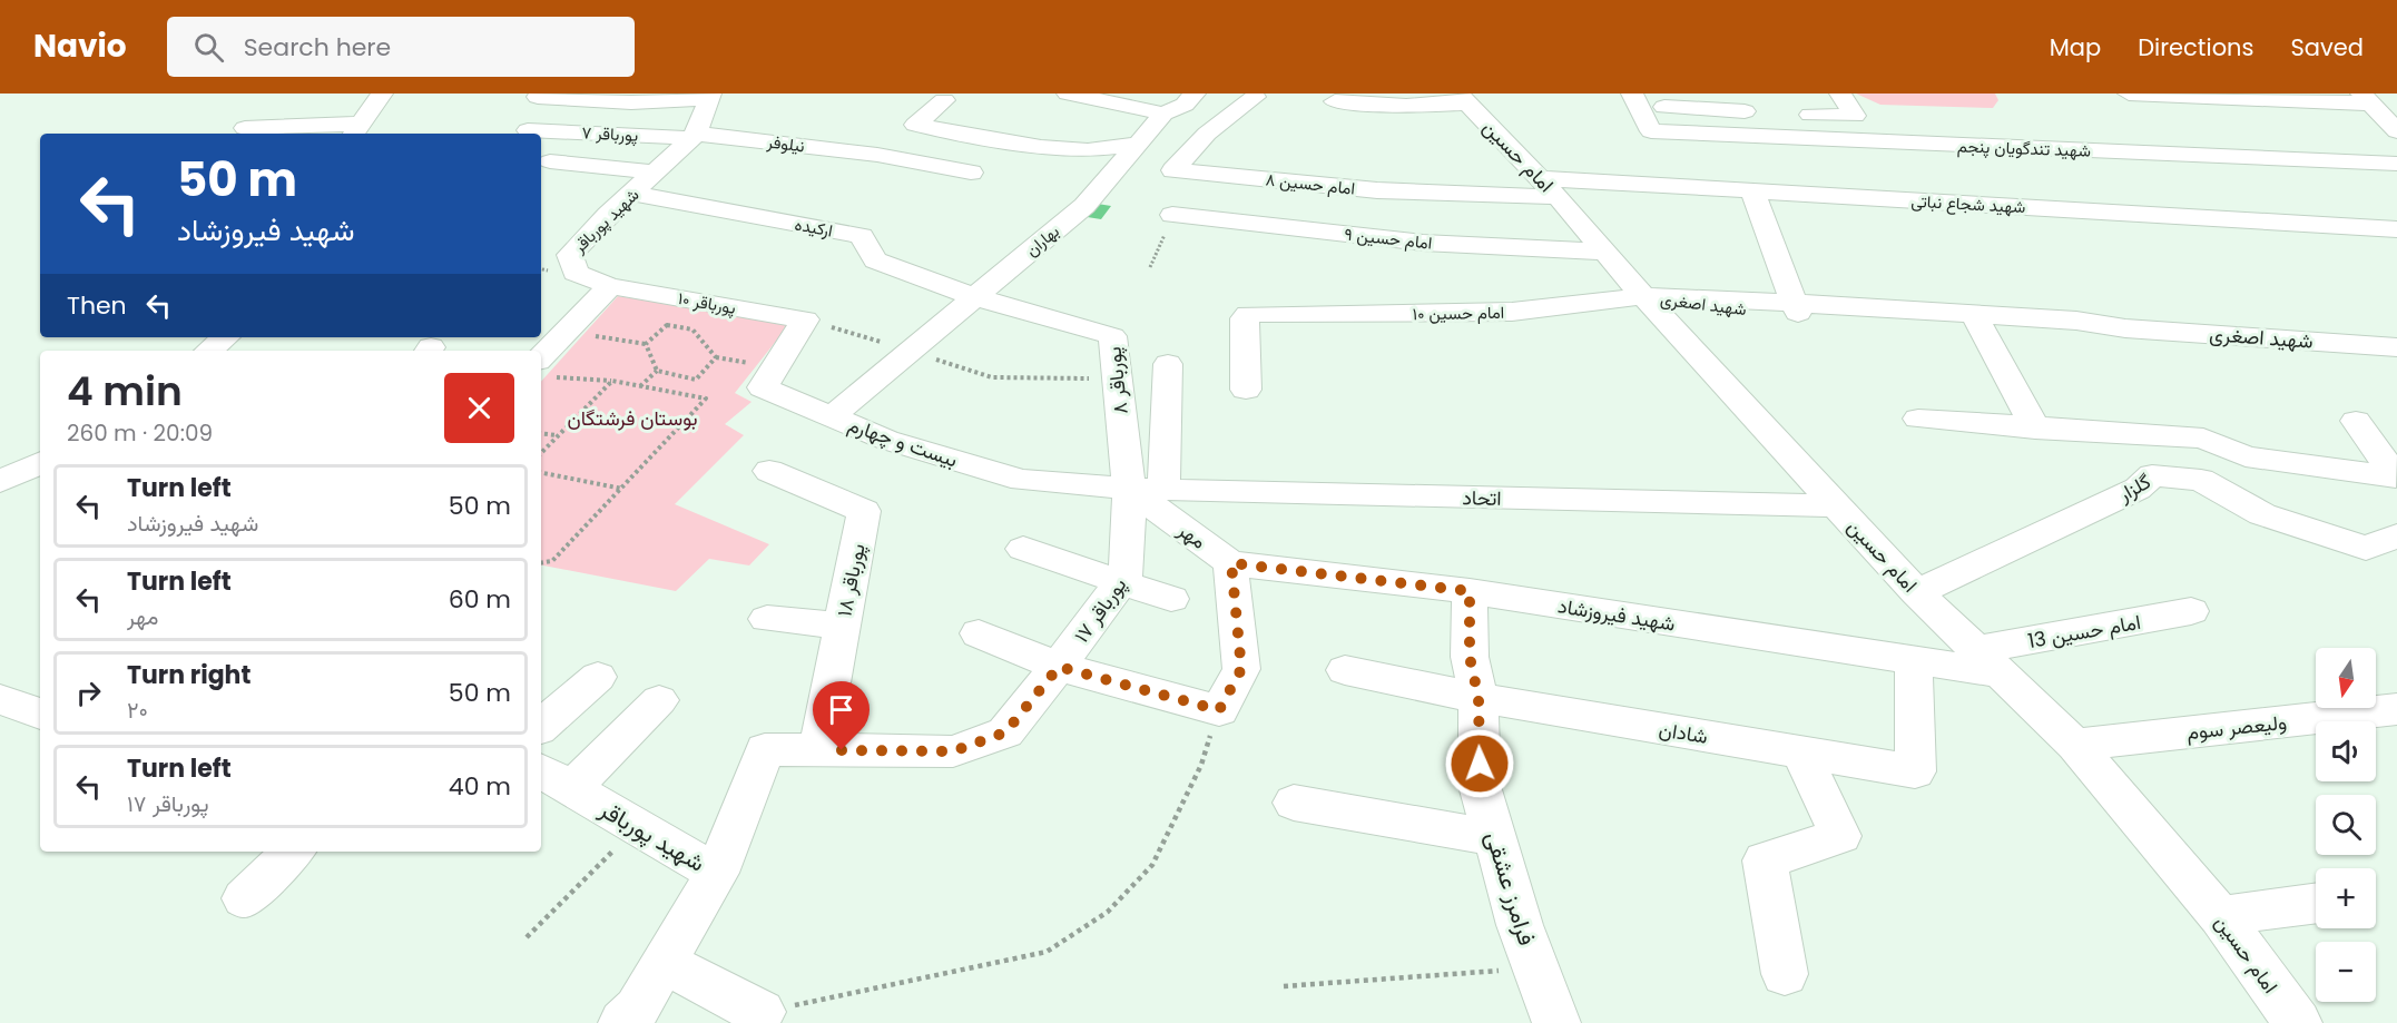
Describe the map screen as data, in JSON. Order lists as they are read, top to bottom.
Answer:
{
  "streets": {
    "street": [
      "پورباقر ۷",
      "نیلوفر",
      "شهید تندگویان پنجم",
      "امام حسین",
      "امام حسین ۸",
      "شهید شجاع نباتی",
      "شهید پورباقر",
      "ارکیده",
      "امام حسین ۹",
      "بهاران",
      "پورباقر ۱۰",
      "شهید اصغری",
      "امام حسین ۱۰",
      "پورباقر ۸",
      "بیست و چهارم",
      "گلزار",
      "اتحاد",
      "مهر",
      "پورباقر ۱۸",
      "پورباقر ۱۷",
      "شهید فیروزشاد",
      "امام حسین 13",
      "ولیعصر سوم",
      "شادان",
      "فرامرز عشقی"
    ]
  },
  "crossings": [
    ["پورباقر ۷", "نیلوفر"],
    ["پورباقر ۷", "شهید پورباقر"],
    ["نیلوفر", "شهید پورباقر"],
    ["امام حسین", "امام حسین ۸"],
    ["امام حسین", "شهید شجاع نباتی"],
    ["امام حسین", "امام حسین ۹"],
    ["امام حسین", "شهید اصغری"],
    ["امام حسین", "امام حسین ۱۰"],
    ["امام حسین", "گلزار"],
    ["امام حسین", "اتحاد"],
    ["امام حسین", "شهید فیروزشاد"],
    ["امام حسین", "امام حسین 13"],
    ["امام حسین", "ولیعصر سوم"],
    ["امام حسین ۸", "شهید شجاع نباتی"],
    ["شهید پورباقر", "ارکیده"],
    ["شهید پورباقر", "پورباقر ۱۰"],
    ["شهید پورباقر", "پورباقر ۱۷"],
    ["ارکیده", "بهاران"],
    ["ارکیده", "پورباقر ۸"],
    ["بهاران", "پورباقر ۸"],
    ["بهاران", "بیست و چهارم"],
    ["پورباقر ۱۰", "بیست و چهارم"],
    ["شهید اصغری", "امام حسین ۱۰"],
    ["پورباقر ۸", "بیست و چهارم"],
    ["پورباقر ۸", "اتحاد"],
    ["پورباقر ۸", "مهر"],
    ["پورباقر ۸", "پورباقر ۱۷"],
    ["بیست و چهارم", "اتحاد"],
    ["بیست و چهارم", "مهر"],
    ["بیست و چهارم", "پورباقر ۱۷"],
    ["اتحاد", "مهر"],
    ["اتحاد", "پورباقر ۱۷"],
    ["مهر", "پورباقر ۱۷"],
    ["مهر", "شهید فیروزشاد"],
    ["پورباقر ۱۸", "پورباقر ۱۷"],
    ["شهید فیروزشاد", "امام حسین 13"],
    ["شهید فیروزشاد", "شادان"],
    ["شهید فیروزشاد", "فرامرز عشقی"],
    ["شادان", "فرامرز عشقی"]
  ],
  "parks": ["بوستان فرشتگان"],
  "north": "bottom",
  "page": {
    "header": "Navio",
    "search": "Search here",
    "nav": ["Map", "Directions", "Saved"],
    "turn": ["50 m", "شهید فیروزشاد"],
    "then": "Then",
    "heading": ["4 min", "260 m · 20:09"],
    "list": [
      {
        "name": "Turn left",
        "note": "شهید فیروزشاد",
        "value": "50 m"
      },
      {
        "name": "Turn left",
        "note": "مهر",
        "value": "60 m"
      },
      {
        "name": "Turn right",
        "note": "۲۰",
        "value": "50 m"
      },
      {
        "name": "Turn left",
        "note": "پورباقر ۱۷",
        "value": "40 m"
      }
    ],
    "map_buttons": ["+", "−"]
  }
}
